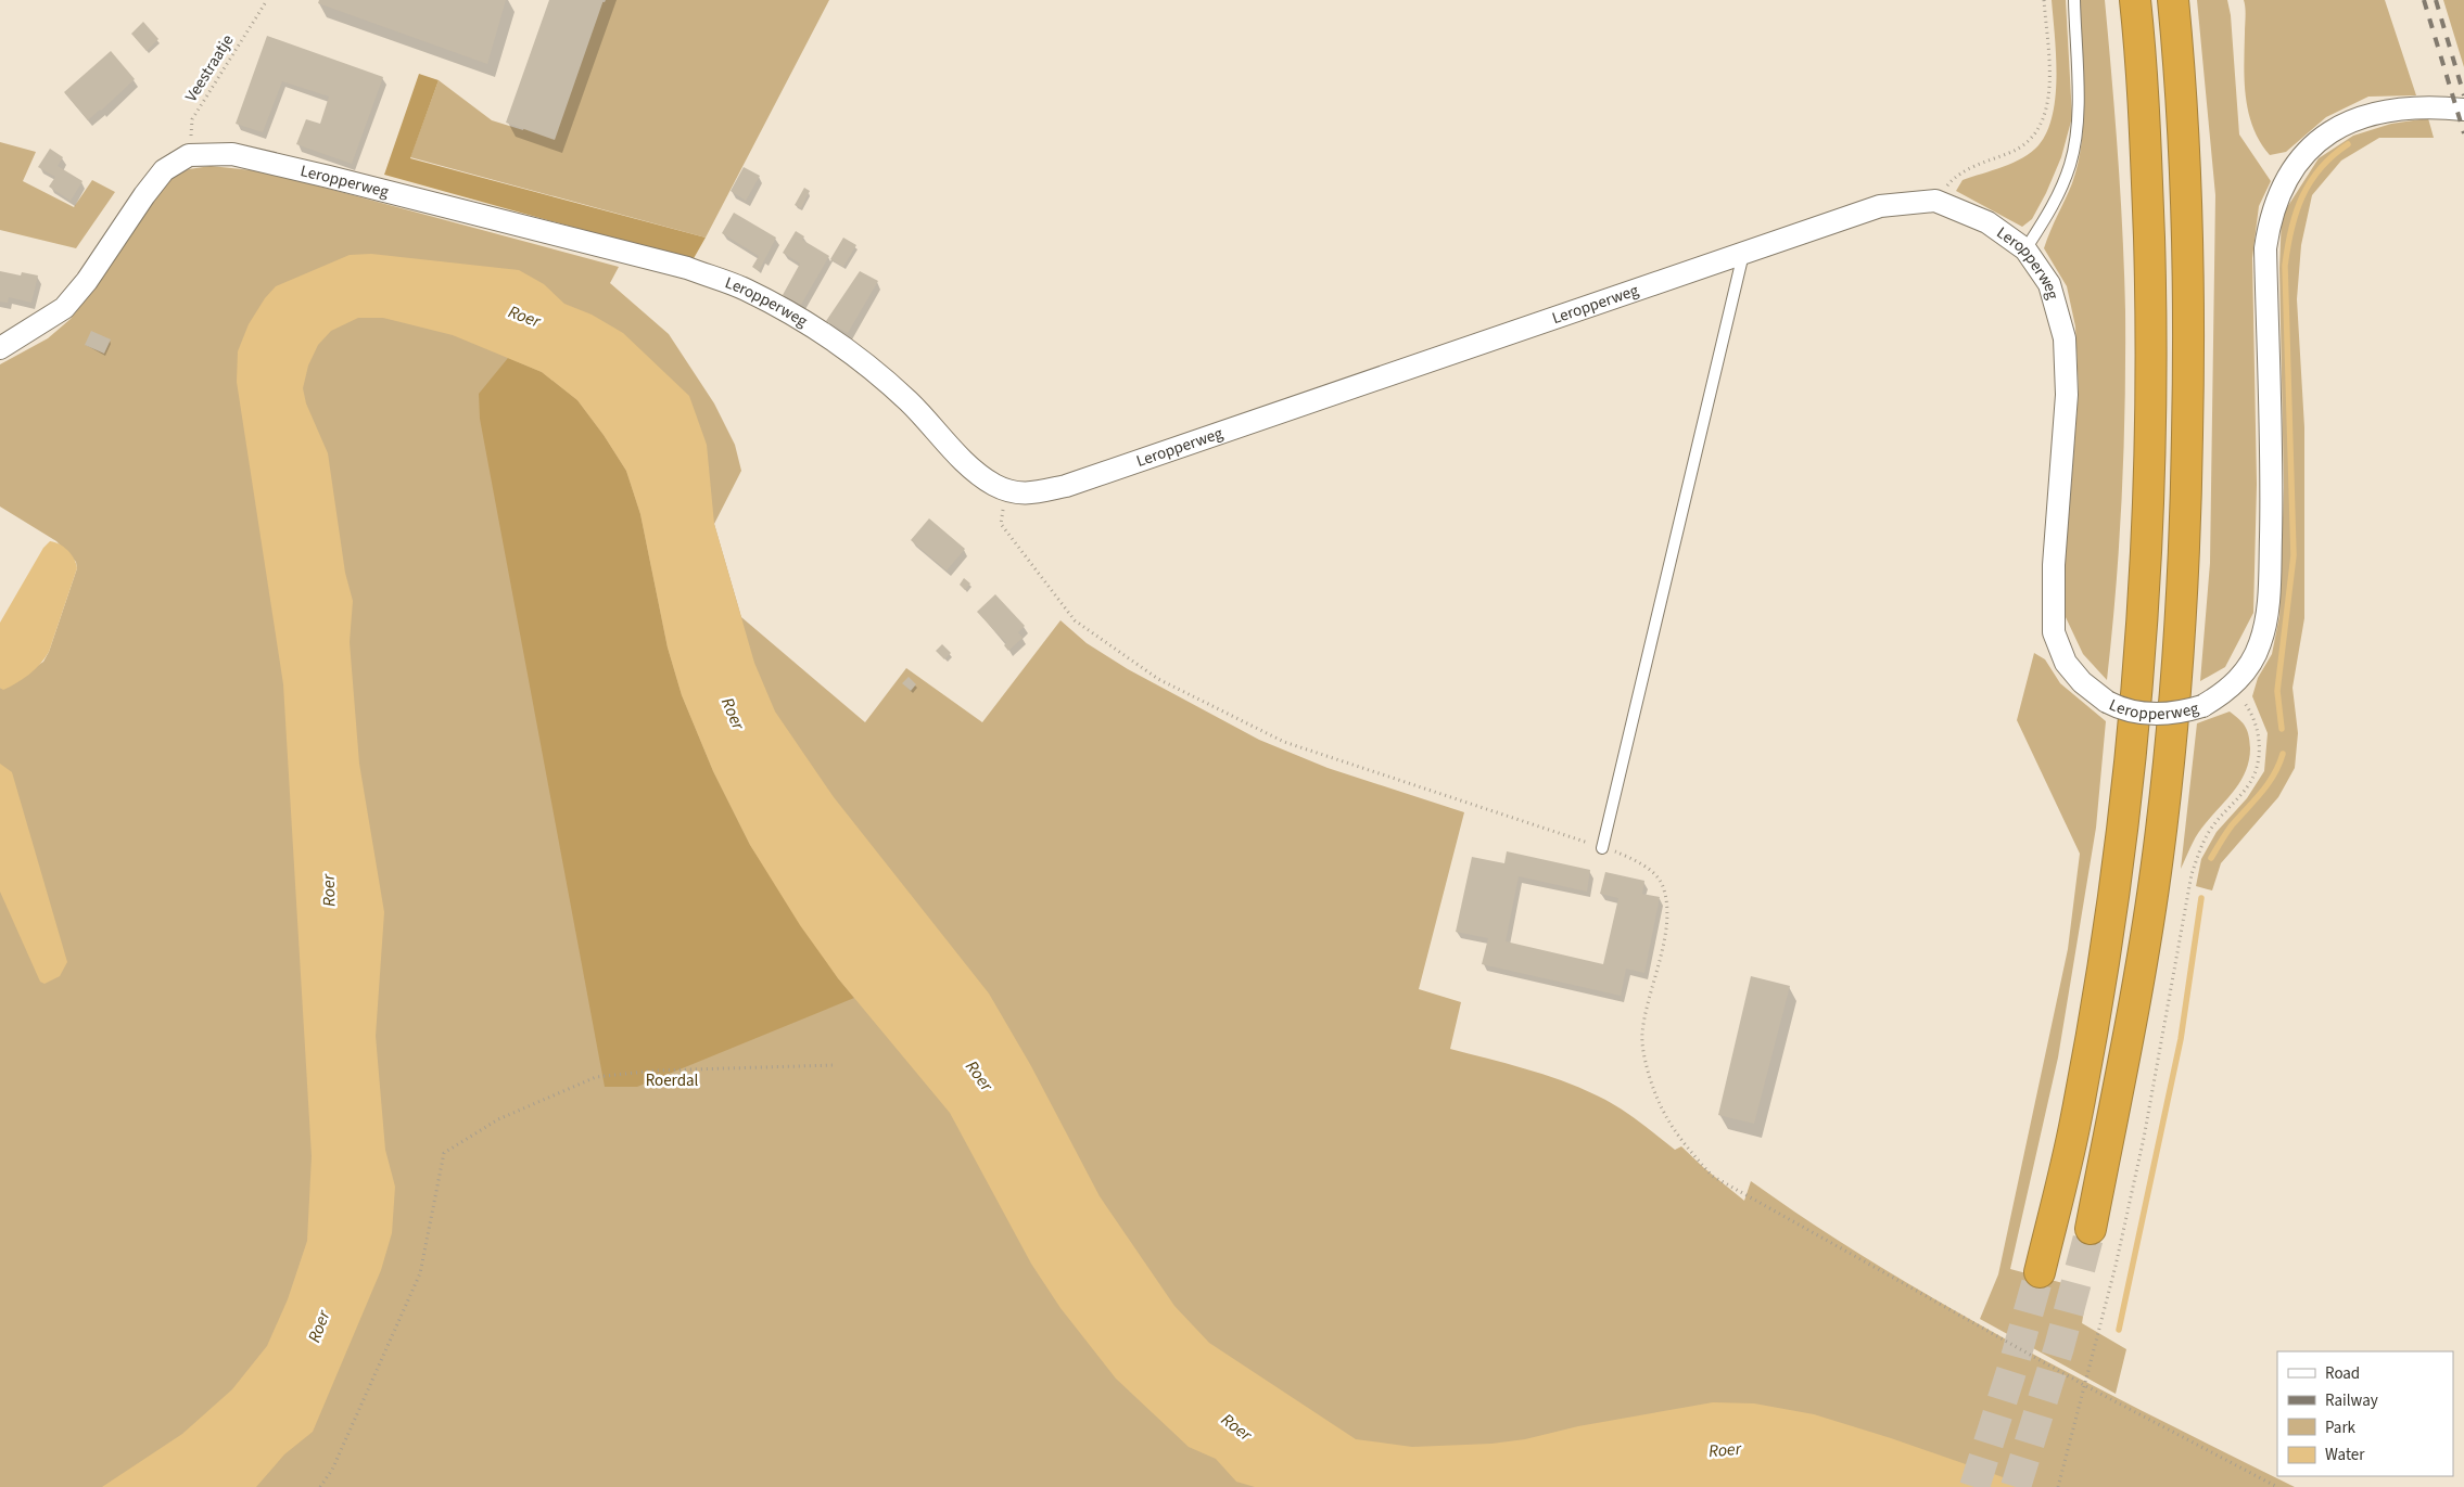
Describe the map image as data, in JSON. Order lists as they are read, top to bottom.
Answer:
{
  "streets": {
    "street": ["Leropperweg"],
    "path": ["Veestraatje"]
  },
  "crossings": [
    ["Veestraatje", "Leropperweg"]
  ],
  "water": ["Roer"],
  "parks": ["Roerdal"],
  "legend": [
    "Road",
    "Railway",
    "Park",
    "Water"
  ]
}
